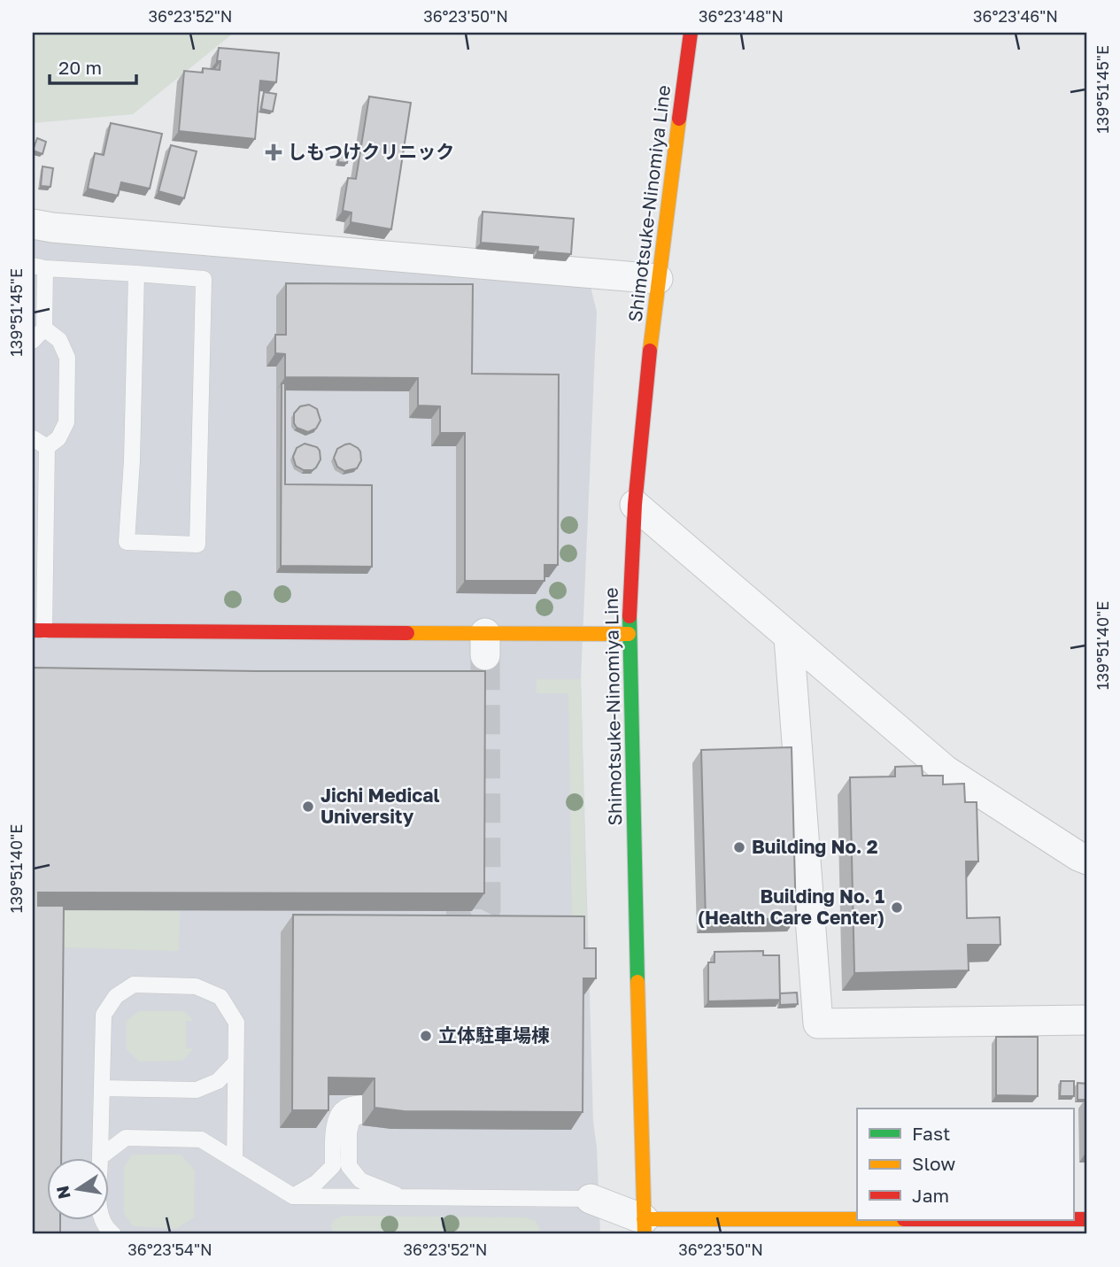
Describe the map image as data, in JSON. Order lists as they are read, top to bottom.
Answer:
{
  "streets": {
    "main road": ["Shimotsuke-Ninomiya Line"]
  },
  "places": {
    "health": ["しもつけクリニック"],
    "other": [
      "Jichi Medical University",
      "Building No. 2",
      "Building No. 1 (Health Care Center)",
      "立体駐車場棟"
    ]
  },
  "legend": ["Fast", "Slow", "Jam"],
  "scale_bar": "20 m",
  "north": "left",
  "coordinates": [
    "36°23'52\"N",
    "36°23'50\"N",
    "36°23'48\"N",
    "36°23'46\"N",
    "139°51'45\"E",
    "139°51'40\"E",
    "36°23'54\"N"
  ]
}
